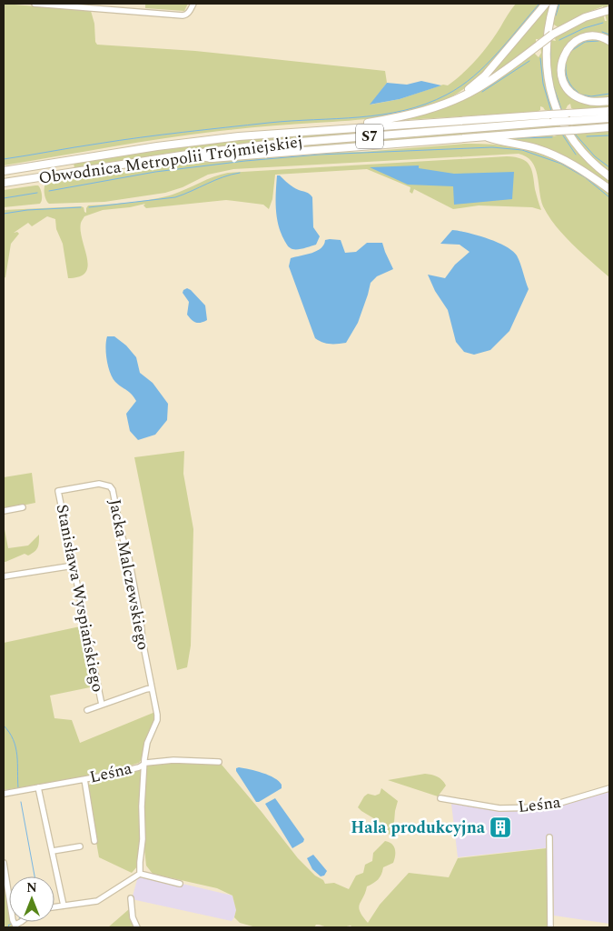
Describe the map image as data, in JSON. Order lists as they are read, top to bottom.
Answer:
{
  "streets": {
    "highway": ["S7", "Obwodnica Metropolii Trójmiejskiej"],
    "street": ["Jacka Malczewskiego", "Stanisława Wyspiańskiego", "Leśna"]
  },
  "crossings": [
    ["Jacka Malczewskiego", "Stanisława Wyspiańskiego"]
  ],
  "places": {
    "building": ["Hala produkcyjna"]
  },
  "north": "top"
}
